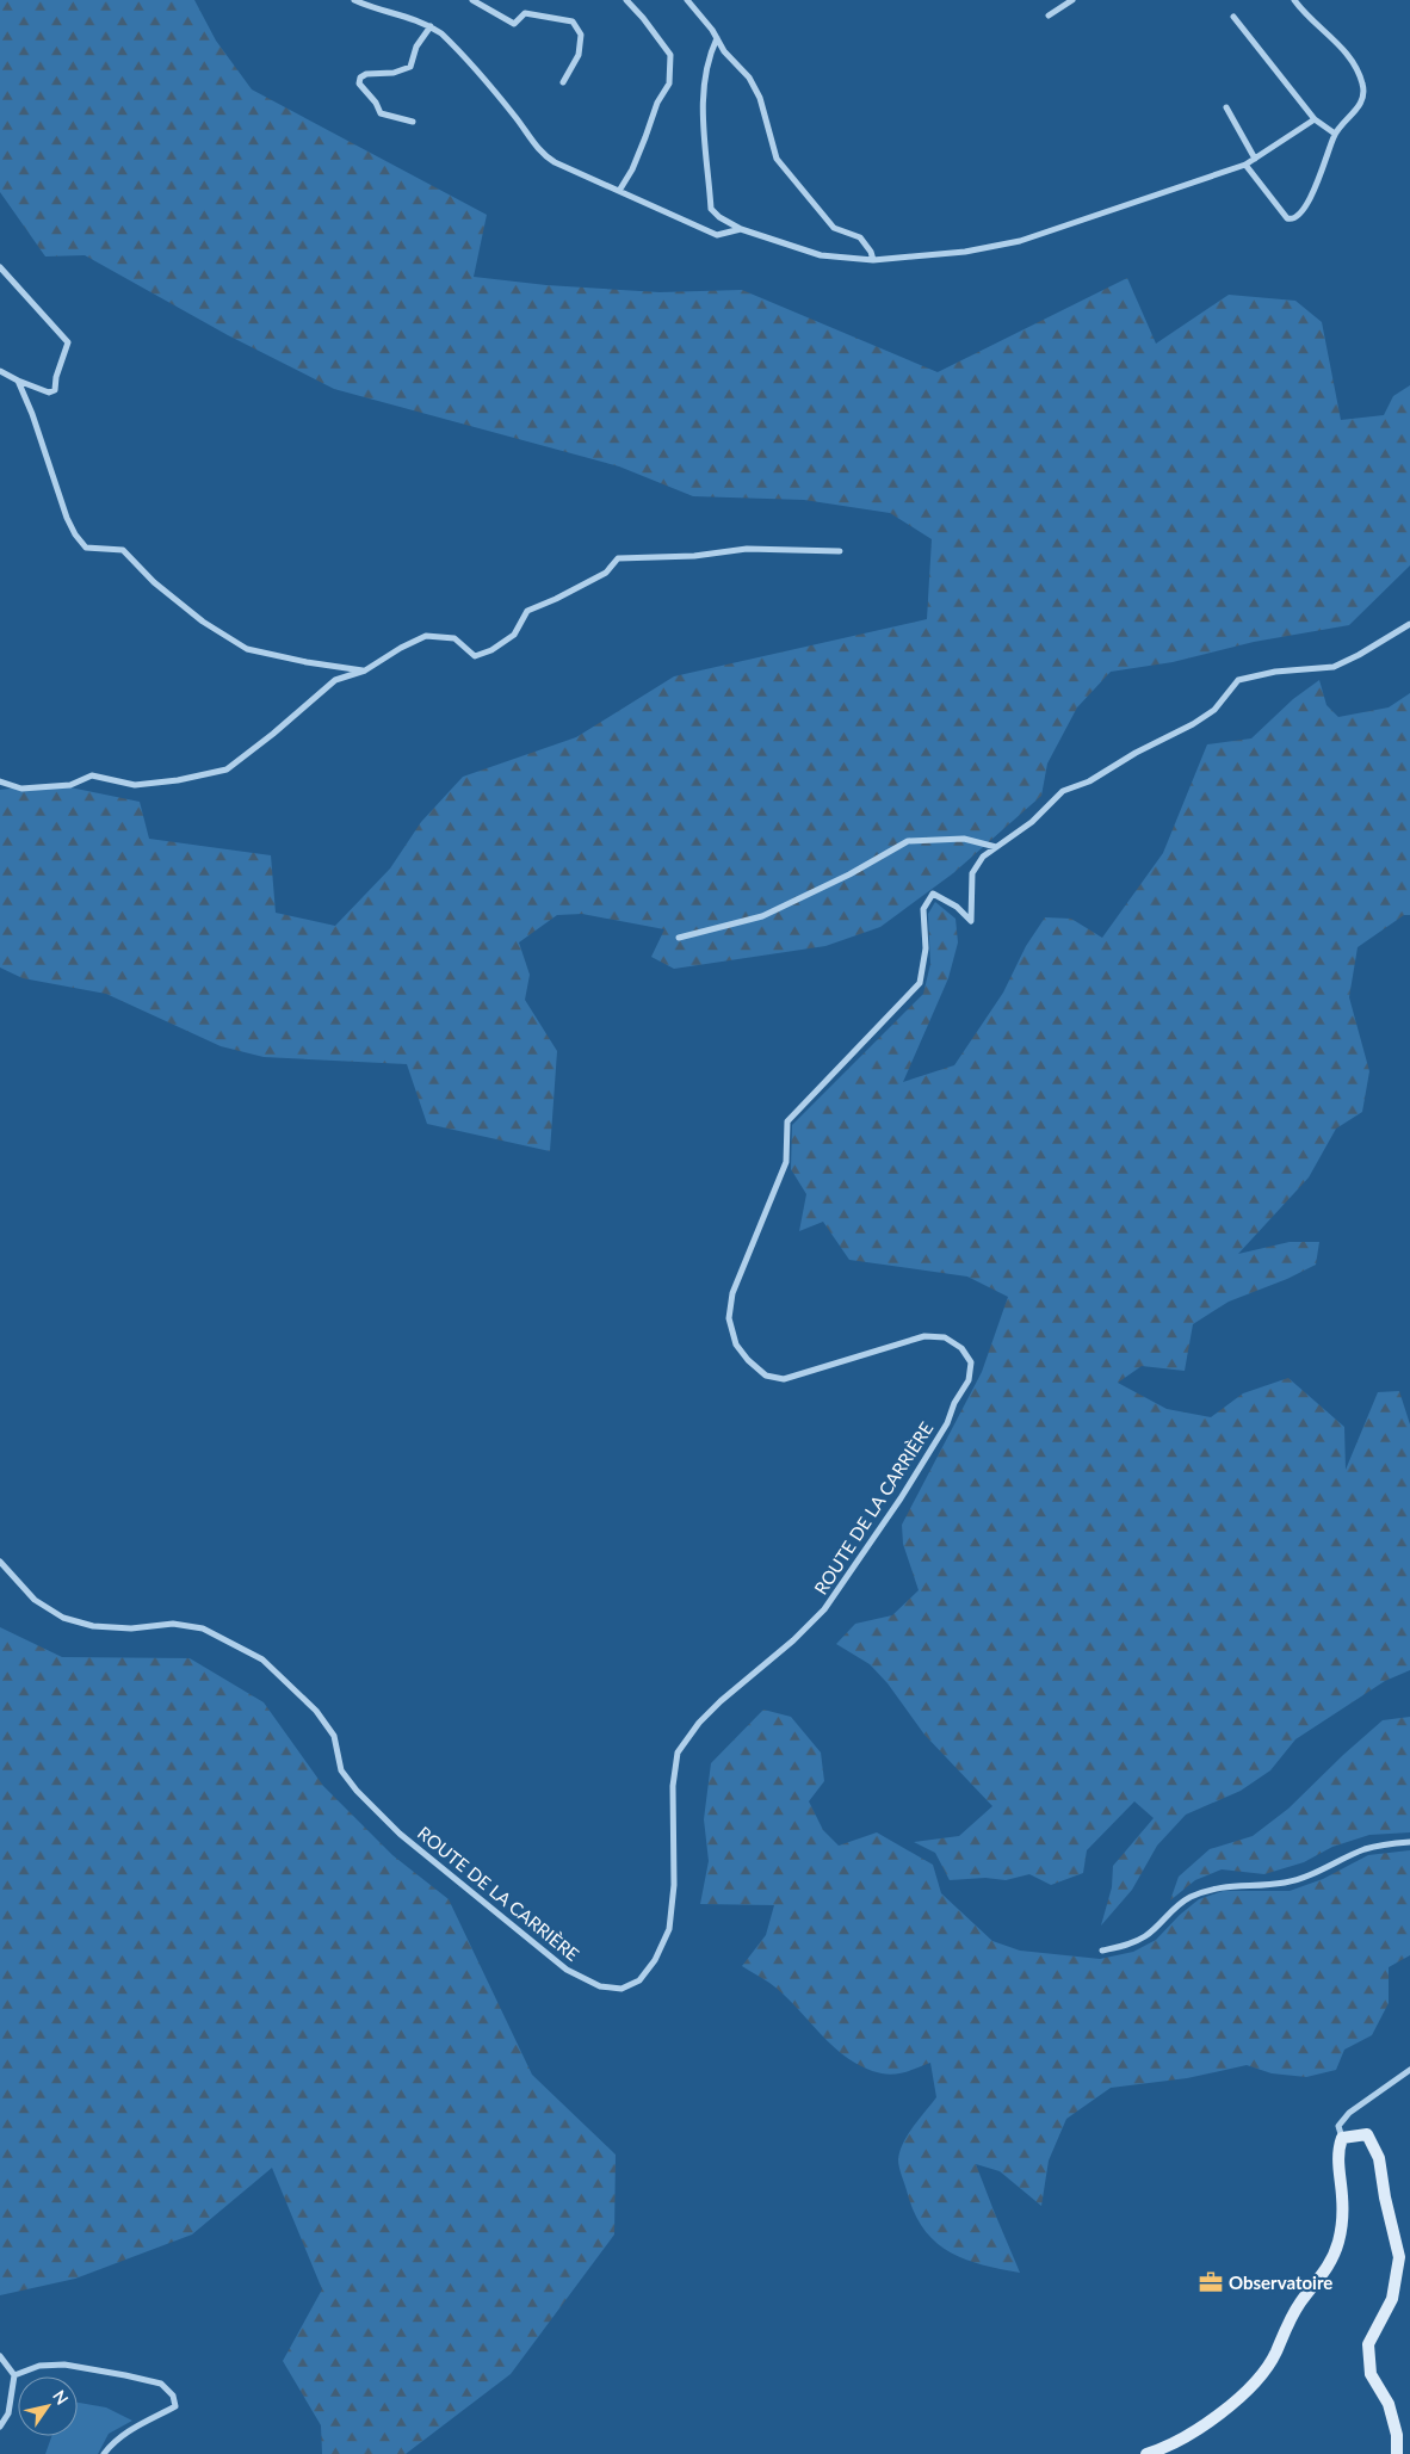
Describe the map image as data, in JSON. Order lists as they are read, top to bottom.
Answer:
{
  "streets": {
    "street": ["ROUTE DE LA CARRIÈRE"]
  },
  "places": {
    "office": ["Observatoire"]
  },
  "north": "top right"
}
